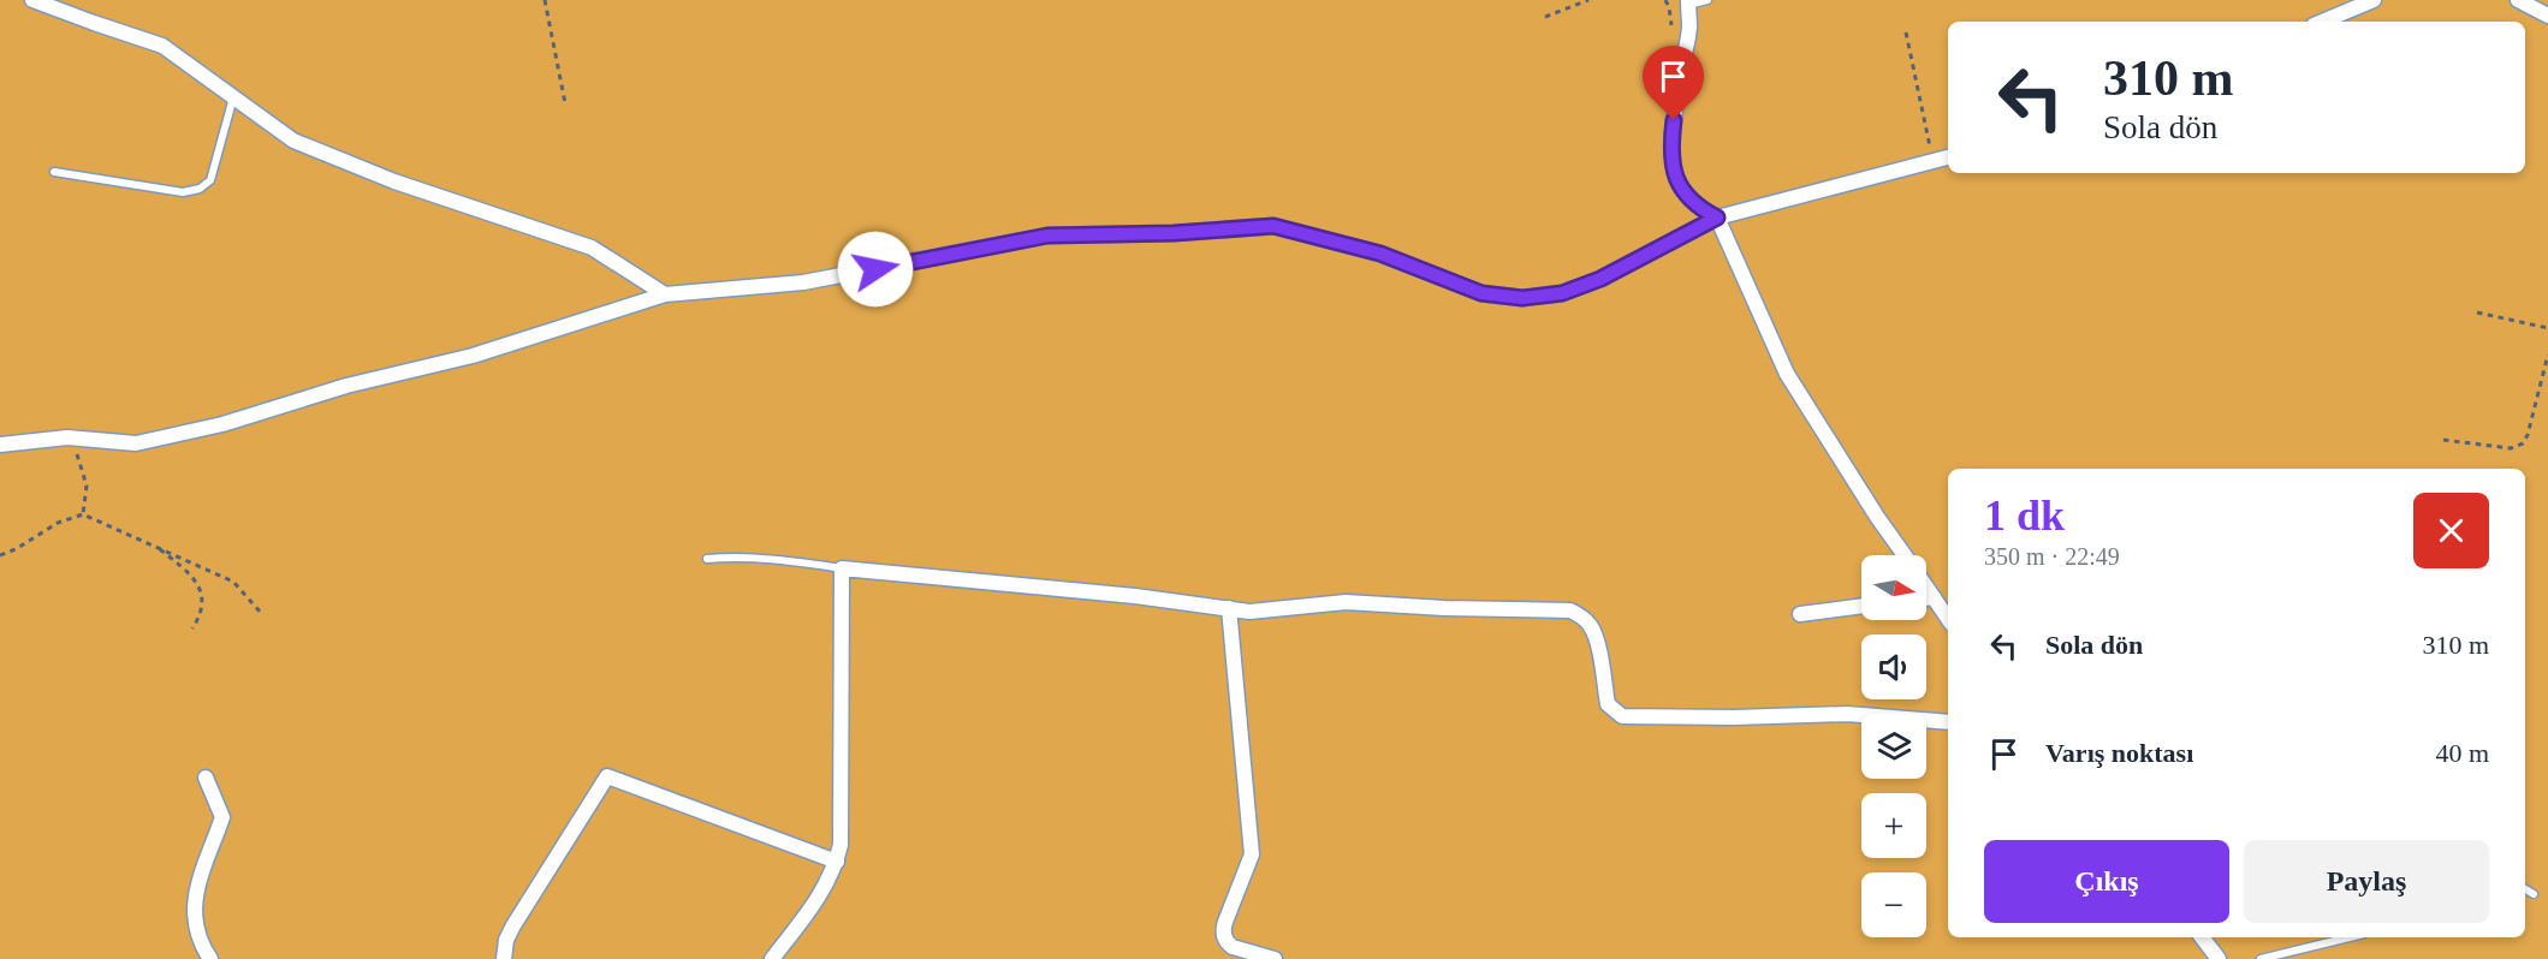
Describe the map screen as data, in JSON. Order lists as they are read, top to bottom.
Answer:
{
  "north": "right",
  "page": {
    "turn": ["310 m", "Sola dön"],
    "heading": ["1 dk", "350 m · 22:49"],
    "map_buttons": ["+", "−"],
    "list": [
      {
        "name": "Sola dön",
        "value": "310 m"
      },
      {
        "name": "Varış noktası",
        "value": "40 m"
      }
    ],
    "buttons": ["Çıkış", "Paylaş"]
  }
}
